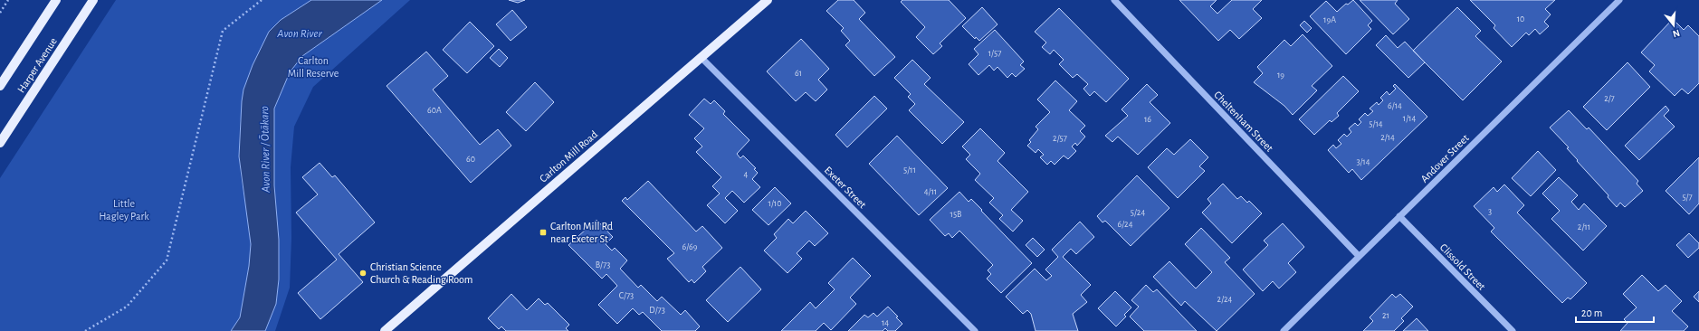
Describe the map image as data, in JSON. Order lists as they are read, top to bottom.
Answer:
{
  "streets": {
    "main road": ["Harper Avenue", "Carlton Mill Road"],
    "street": [
      "Cheltenham Street",
      "Andover Street",
      "Exeter Street",
      "Clissold Street"
    ]
  },
  "crossings": [
    ["Cheltenham Street", "Andover Street"],
    ["Carlton Mill Road", "Exeter Street"],
    ["Andover Street", "Clissold Street"]
  ],
  "water": ["Avon River", "Avon River / Ōtākaro"],
  "parks": ["Carlton Mill Reserve", "Little Hagley Park"],
  "places": {
    "transit": ["Carlton Mill Rd near Exeter St"],
    "other": ["Christian Science Church & Reading Room"]
  },
  "house_numbers": [
    "10",
    "19A",
    "1/57",
    "61",
    "19",
    "2/7",
    "6/14",
    "60A",
    "1/14",
    "16",
    "5/14",
    "2/14",
    "2/57",
    "60",
    "3/14",
    "5/11",
    "4",
    "4/11",
    "5/7",
    "1/10",
    "3",
    "5/24",
    "15B",
    "6/24",
    "2/11",
    "6/69",
    "B/73",
    "C/73",
    "2/24",
    "D/73",
    "21",
    "14"
  ],
  "scale_bar": "20 m",
  "north": "bottom"
}
